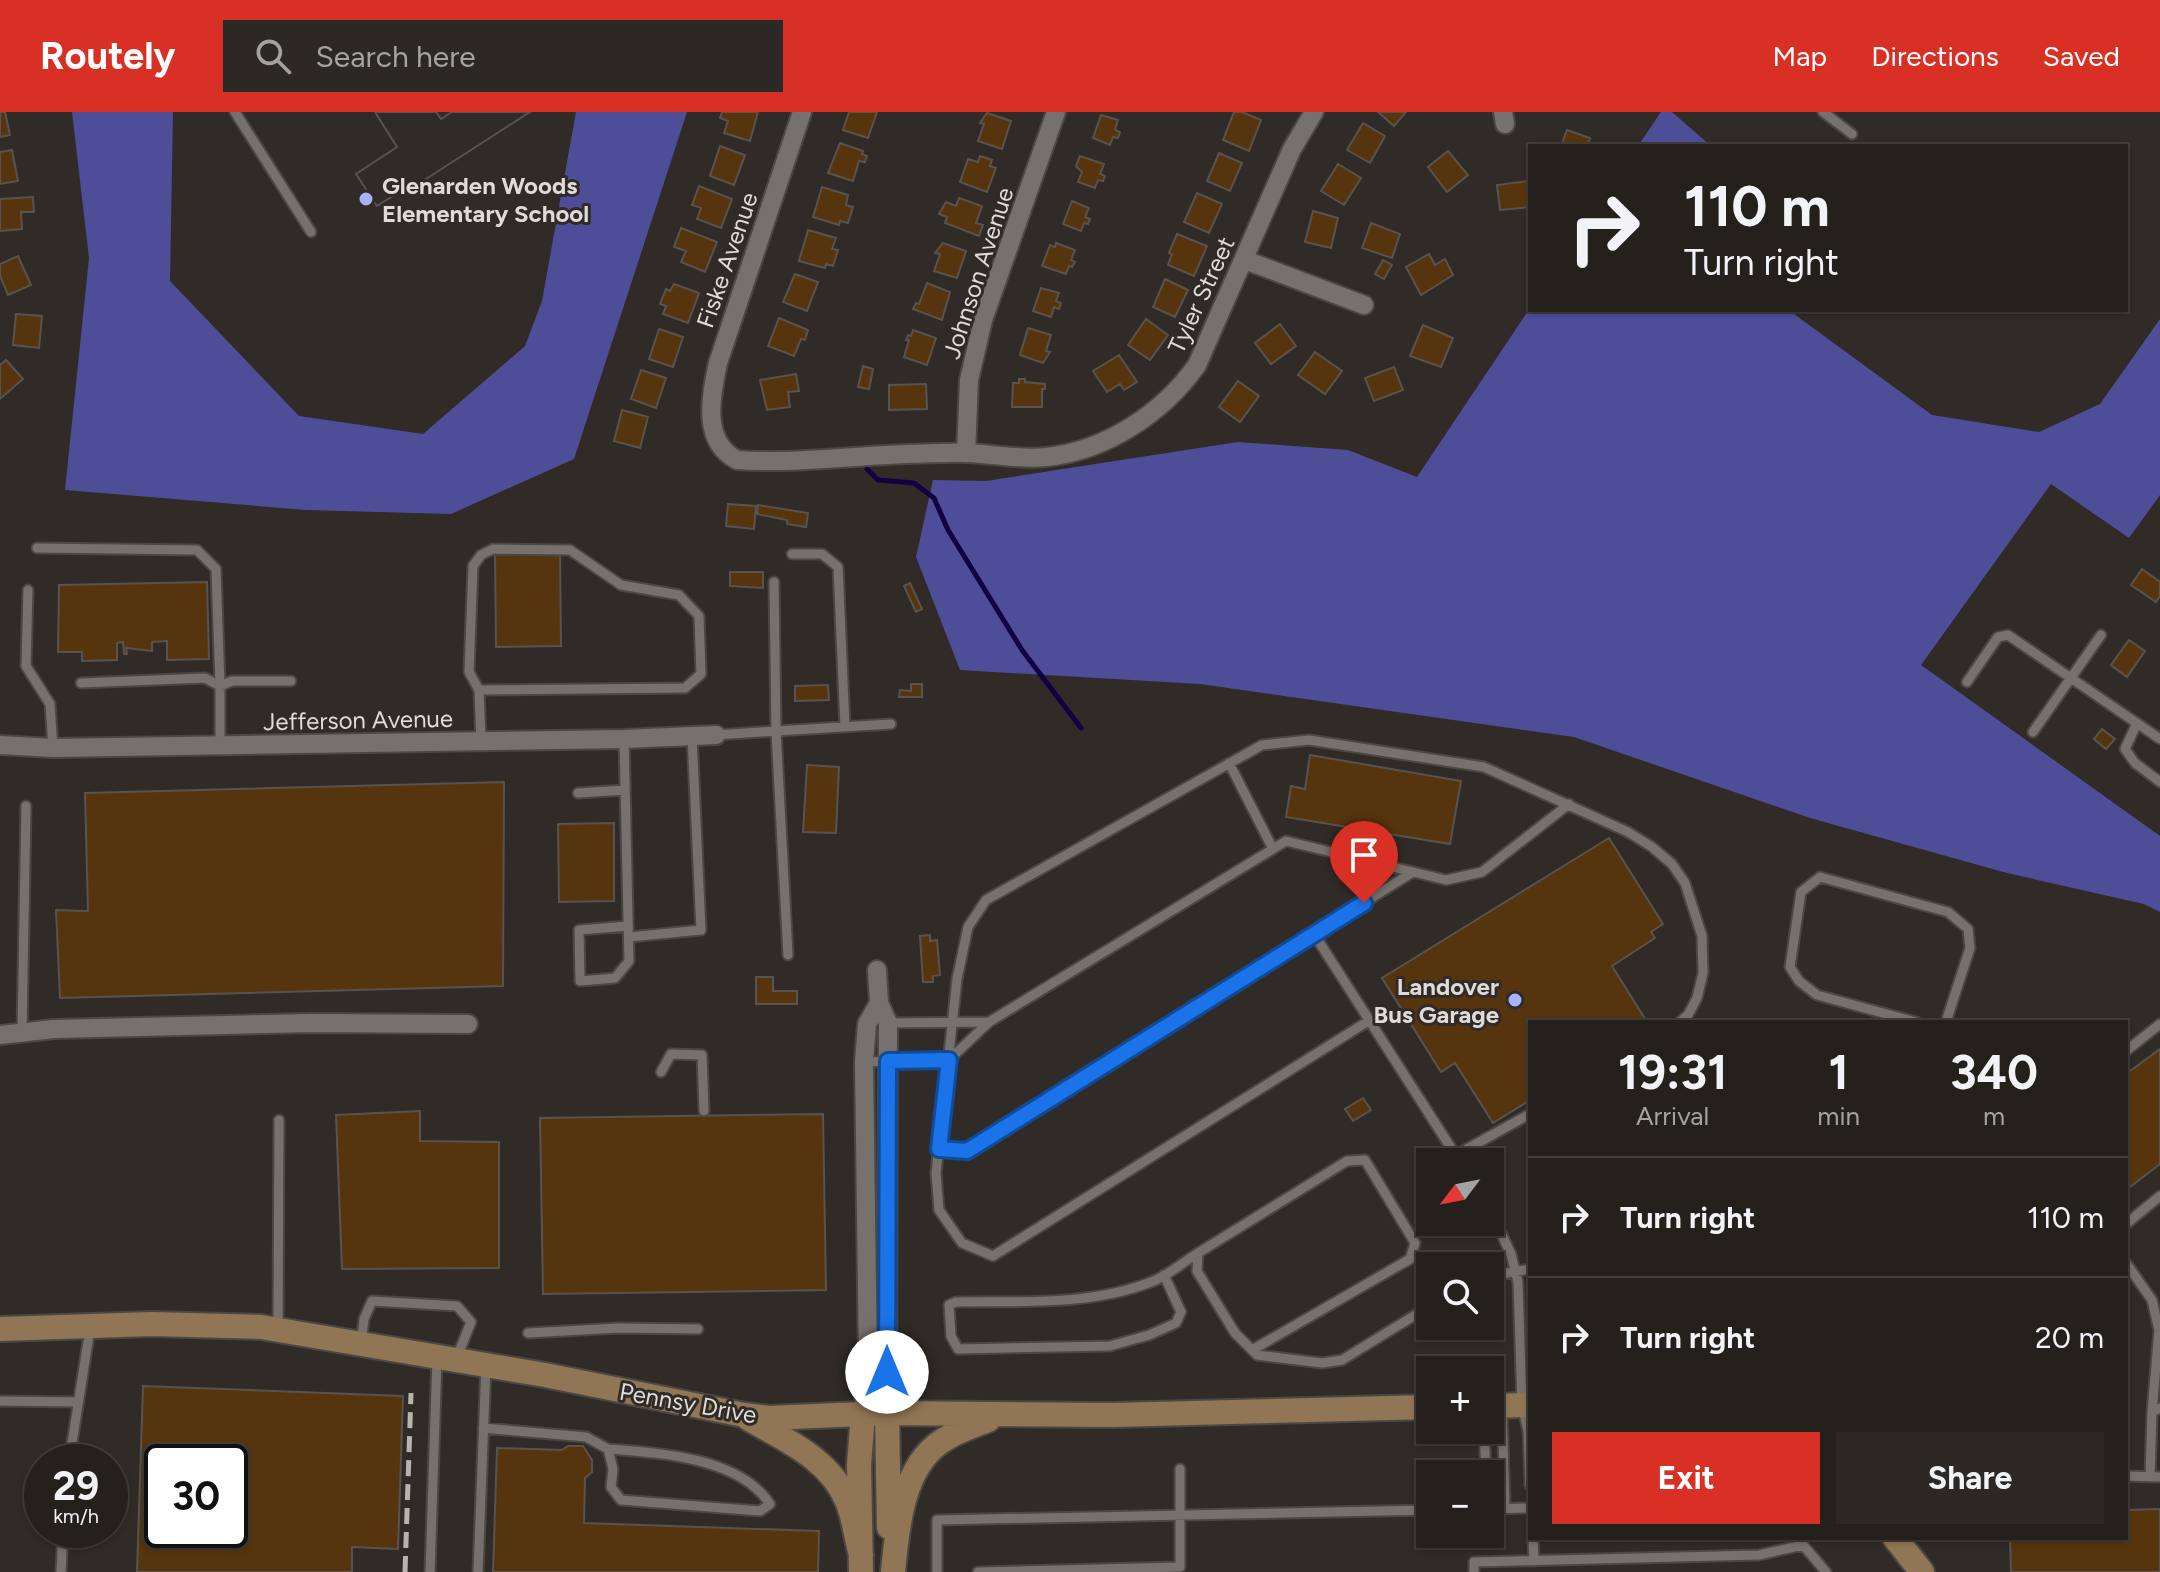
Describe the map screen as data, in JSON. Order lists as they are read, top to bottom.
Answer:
{
  "streets": {
    "main road": ["Pennsy Drive"],
    "street": [
      "Fiske Avenue",
      "Johnson Avenue",
      "Tyler Street",
      "Jefferson Avenue"
    ]
  },
  "crossings": [
    ["Fiske Avenue", "Tyler Street"],
    ["Johnson Avenue", "Tyler Street"]
  ],
  "places": ["Glenarden Woods Elementary School", "Landover Bus Garage"],
  "north": "bottom left",
  "page": {
    "header": "Routely",
    "search": "Search here",
    "nav": ["Map", "Directions", "Saved"],
    "turn": ["110 m", "Turn right"],
    "eta": [
      "19:31",
      "Arrival",
      "1",
      "min",
      "340",
      "m"
    ],
    "map_buttons": ["+", "−"],
    "list": [
      {
        "name": "Turn right",
        "value": "110 m"
      },
      {
        "name": "Turn right",
        "value": "20 m"
      }
    ],
    "buttons": ["Exit", "Share"],
    "speed": "29 km/h",
    "limit": "30"
  }
}
